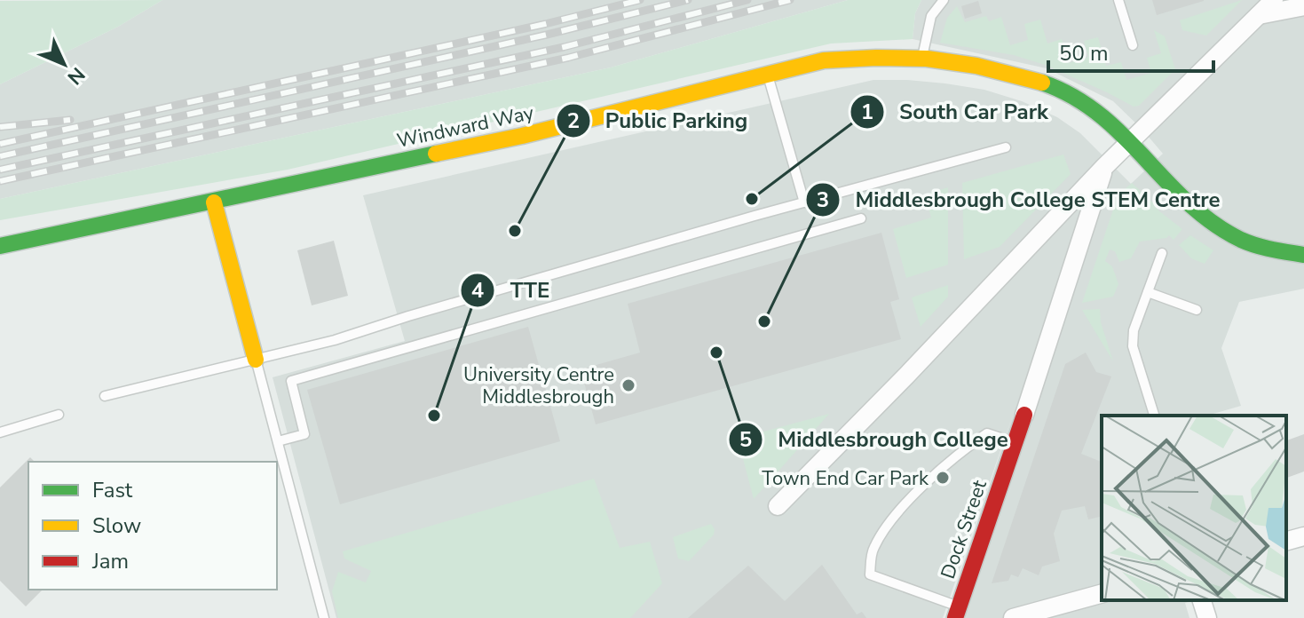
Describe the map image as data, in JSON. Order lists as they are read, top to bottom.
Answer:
{
  "streets": {
    "street": ["Windward Way", "Dock Street"]
  },
  "places": [
    "South Car Park",
    "Public Parking",
    "Middlesbrough College STEM Centre",
    "Middlesbrough College",
    "University Centre Middlesbrough",
    "TTE",
    "Town End Car Park"
  ],
  "legend": ["Fast", "Slow", "Jam"],
  "scale_bar": "50 m",
  "north": "bottom right"
}
